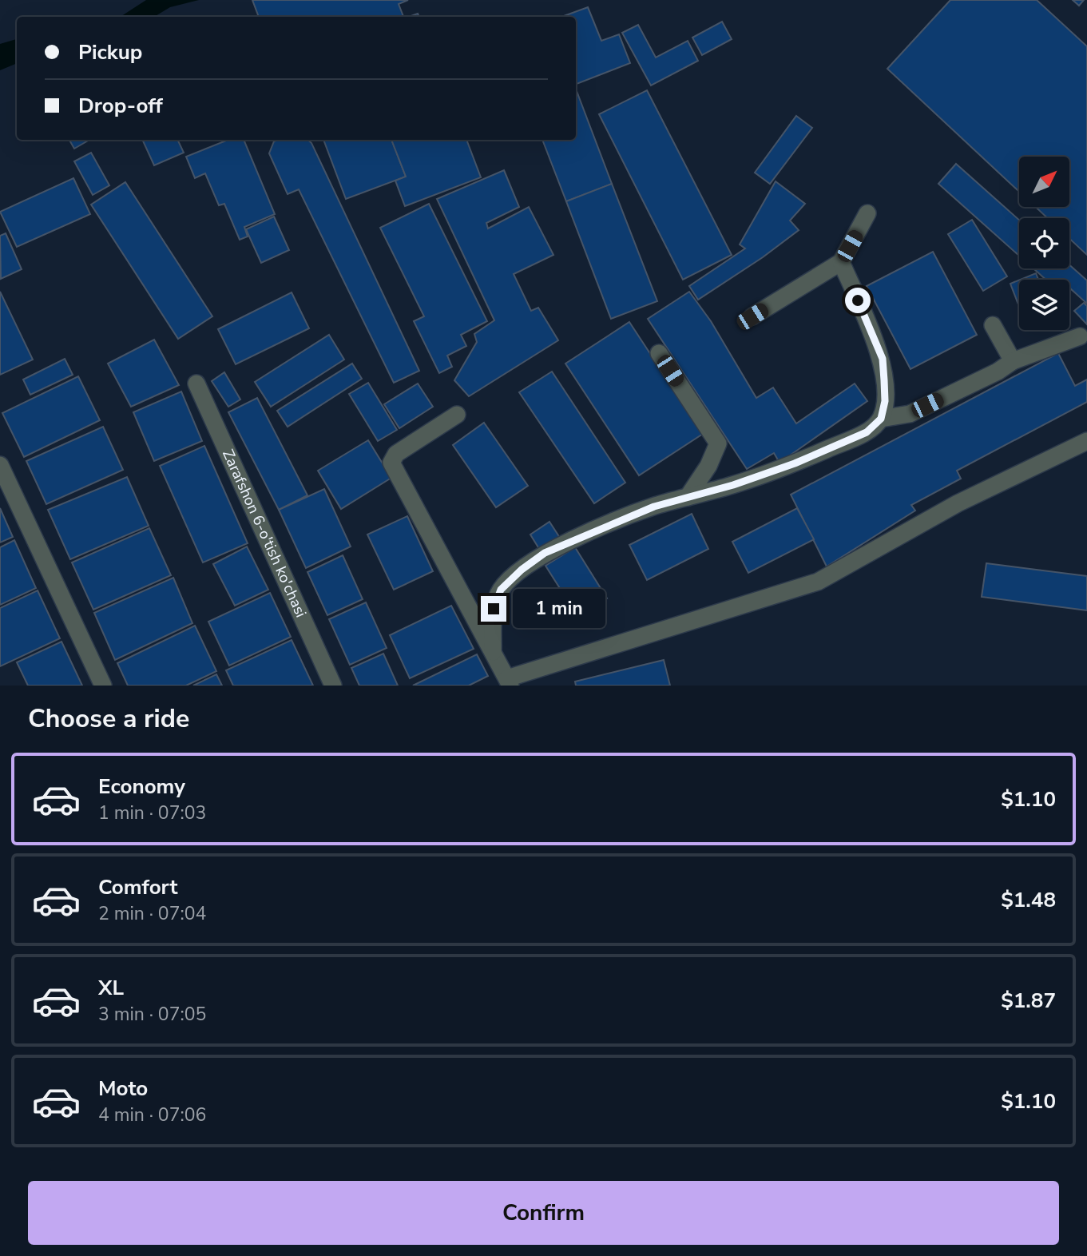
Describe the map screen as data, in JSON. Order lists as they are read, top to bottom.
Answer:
{
  "streets": {
    "street": ["Zarafshon 6-o'tish ko'chasi"]
  },
  "north": "top right",
  "page": {
    "banner": ["Pickup", "Drop-off"],
    "bubble": "1 min",
    "heading": "Choose a ride",
    "list": [
      {
        "name": "Economy",
        "note": "1 min · 07:03",
        "value": "$1.10"
      },
      {
        "name": "Comfort",
        "note": "2 min · 07:04",
        "value": "$1.48"
      },
      {
        "name": "XL",
        "note": "3 min · 07:05",
        "value": "$1.87"
      },
      {
        "name": "Moto",
        "note": "4 min · 07:06",
        "value": "$1.10"
      }
    ],
    "buttons": "Confirm"
  }
}
